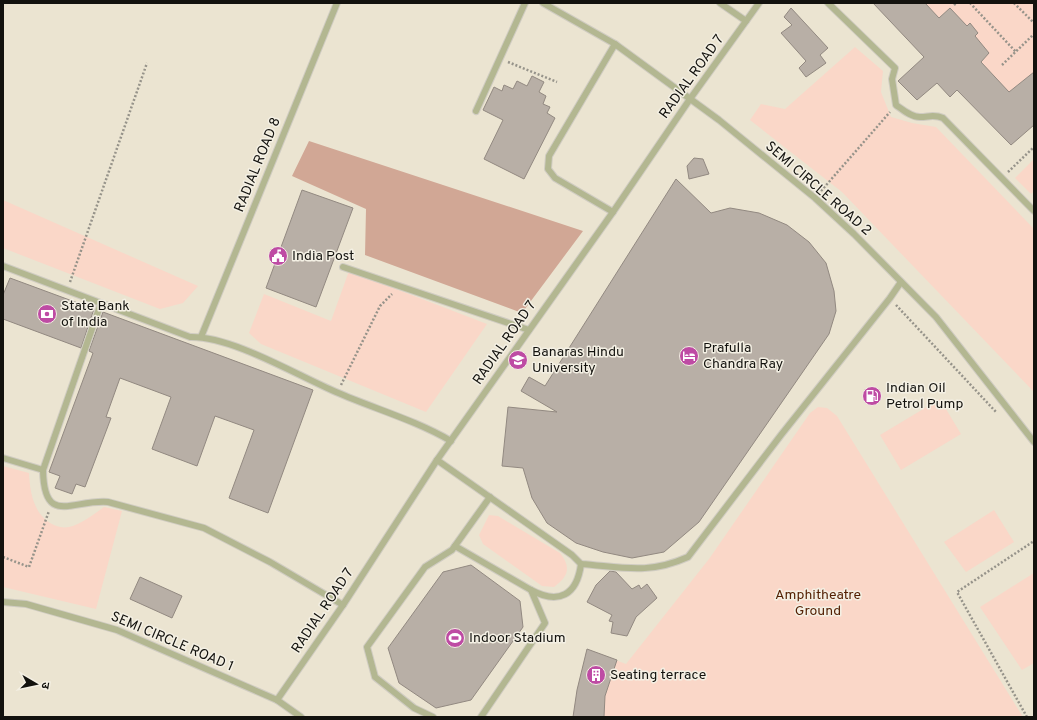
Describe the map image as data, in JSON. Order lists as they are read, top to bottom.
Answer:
{
  "streets": {
    "lane": [
      "RADIAL ROAD 7",
      "RADIAL ROAD 8",
      "SEMI CIRCLE ROAD 2",
      "SEMI CIRCLE ROAD 1"
    ]
  },
  "crossings": [
    ["RADIAL ROAD 7", "SEMI CIRCLE ROAD 2"],
    ["RADIAL ROAD 7", "SEMI CIRCLE ROAD 1"]
  ],
  "parks": ["Amphitheatre Ground"],
  "places": {
    "public building": ["India Post"],
    "bank": ["State Bank of India"],
    "hotel": ["Prafulla Chandra Ray"],
    "school or university": ["Banaras Hindu University"],
    "fuel station": ["Indian Oil Petrol Pump"],
    "sports": ["Indoor Stadium"],
    "building": ["Seating terrace"]
  },
  "north": "right"
}
